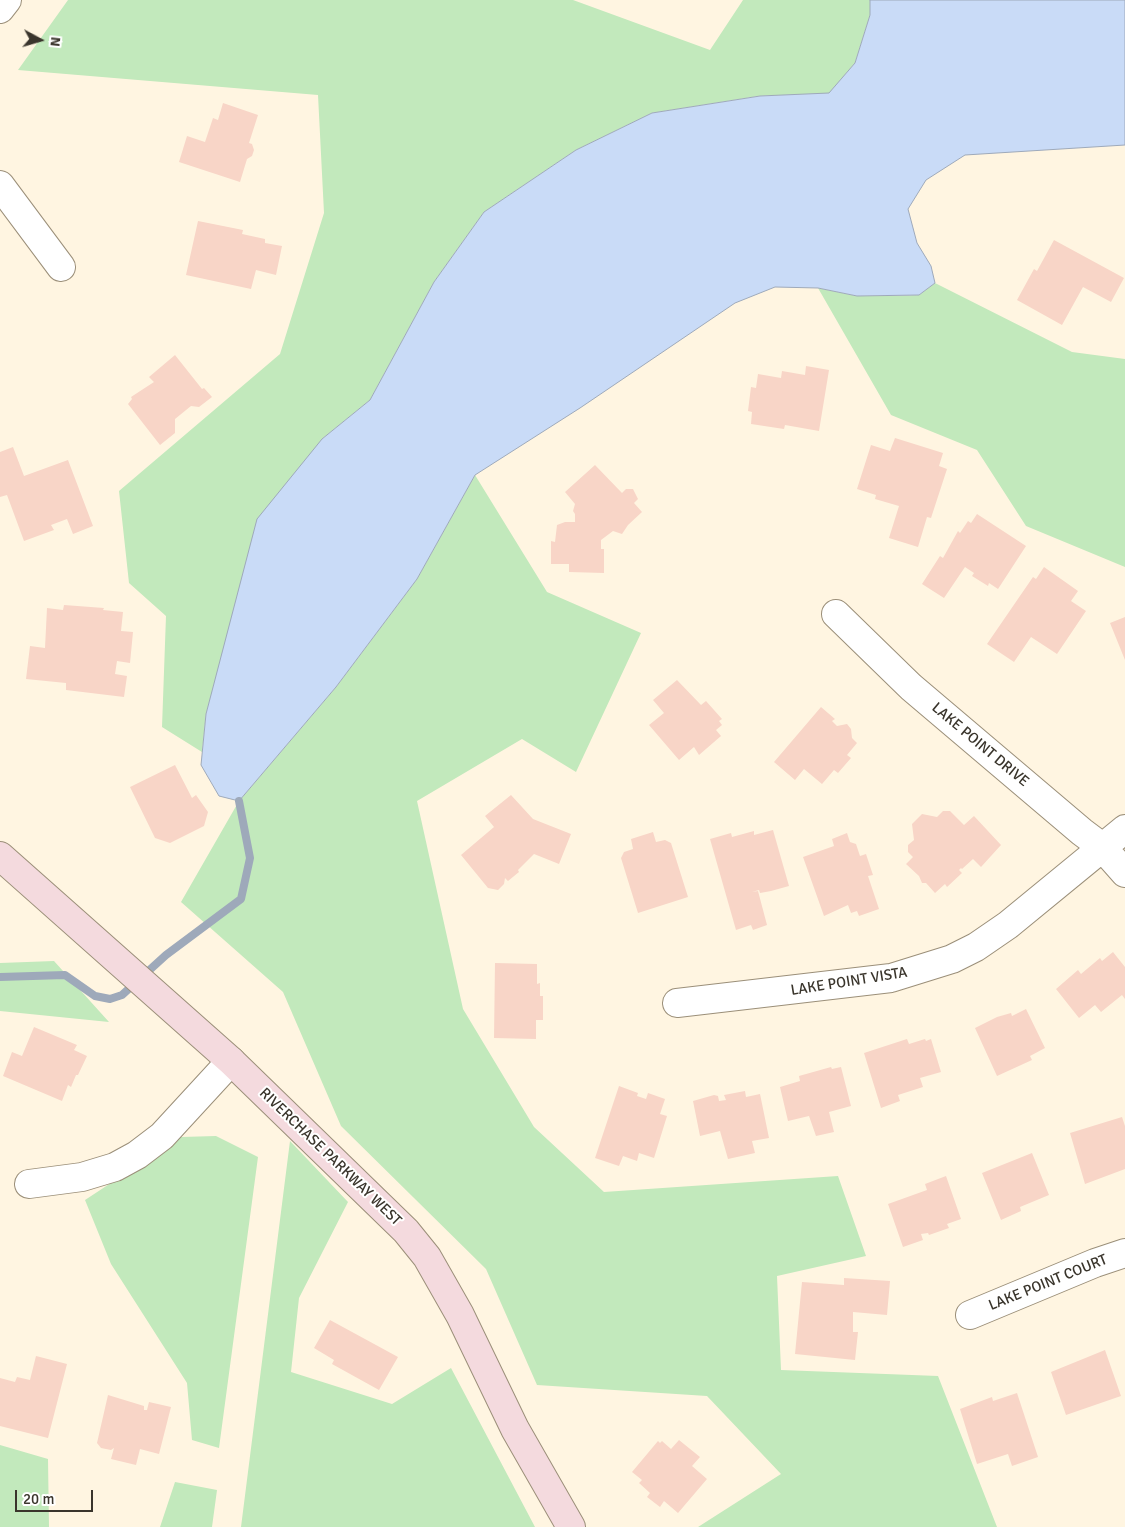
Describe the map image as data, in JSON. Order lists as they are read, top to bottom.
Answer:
{
  "streets": {
    "street": [
      "LAKE POINT DRIVE",
      "LAKE POINT VISTA",
      "RIVERCHASE PARKWAY WEST",
      "LAKE POINT COURT"
    ]
  },
  "crossings": [
    ["LAKE POINT DRIVE", "LAKE POINT VISTA"]
  ],
  "scale_bar": "20 m",
  "north": "right"
}
